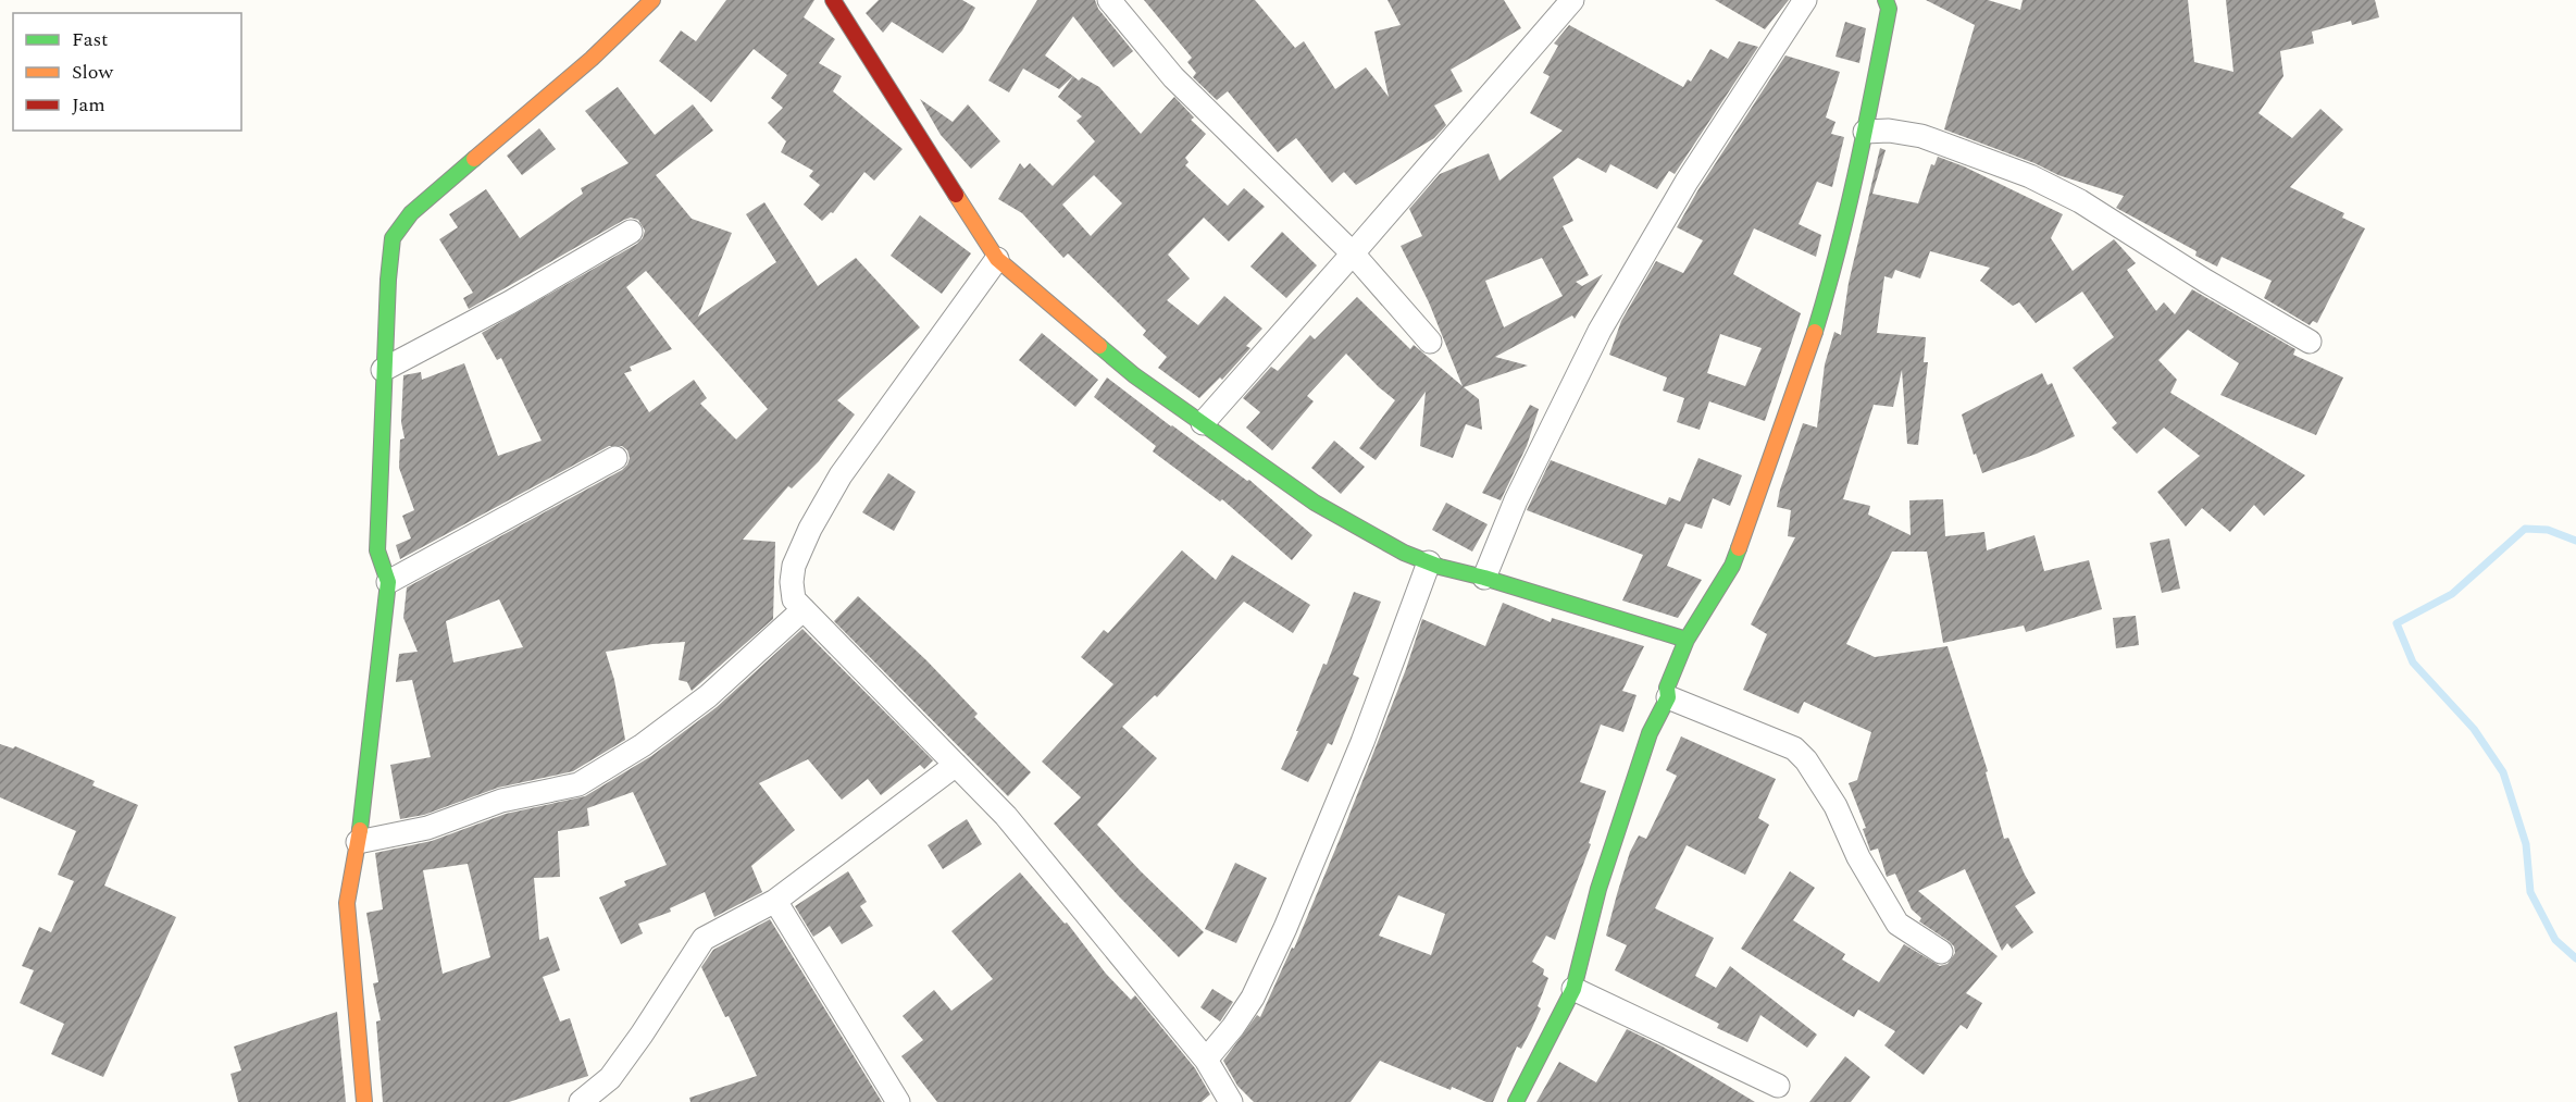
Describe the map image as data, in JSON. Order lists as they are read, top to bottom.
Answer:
{
  "legend": ["Fast", "Slow", "Jam"]
}
